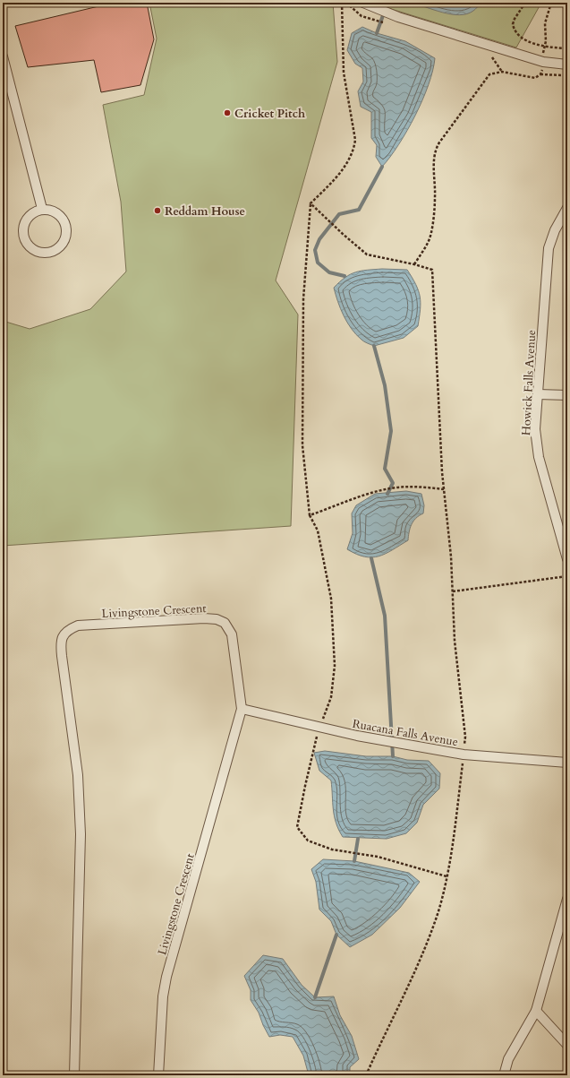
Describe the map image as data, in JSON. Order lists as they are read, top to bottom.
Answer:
{
  "streets": {
    "street": ["Howick Falls Avenue", "Livingstone Crescent", "Ruacana Falls Avenue"]
  },
  "crossings": [
    ["Livingstone Crescent", "Ruacana Falls Avenue"]
  ],
  "places": ["Cricket Pitch", "Reddam House"]
}
